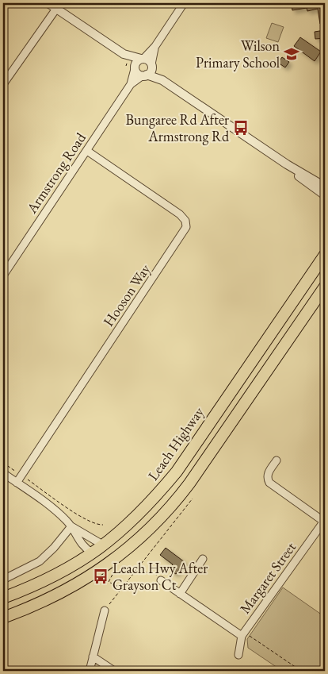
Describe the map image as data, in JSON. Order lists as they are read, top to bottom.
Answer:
{
  "streets": {
    "highway": ["Leach Highway"],
    "street": ["Armstrong Road", "Hooson Way", "Margaret Street"]
  },
  "crossings": [
    ["Armstrong Road", "Hooson Way"]
  ],
  "places": {
    "school or university": ["Wilson Primary School"],
    "bus stop": ["Bungaree Rd After Armstrong Rd", "Leach Hwy After Grayson Ct"]
  }
}
